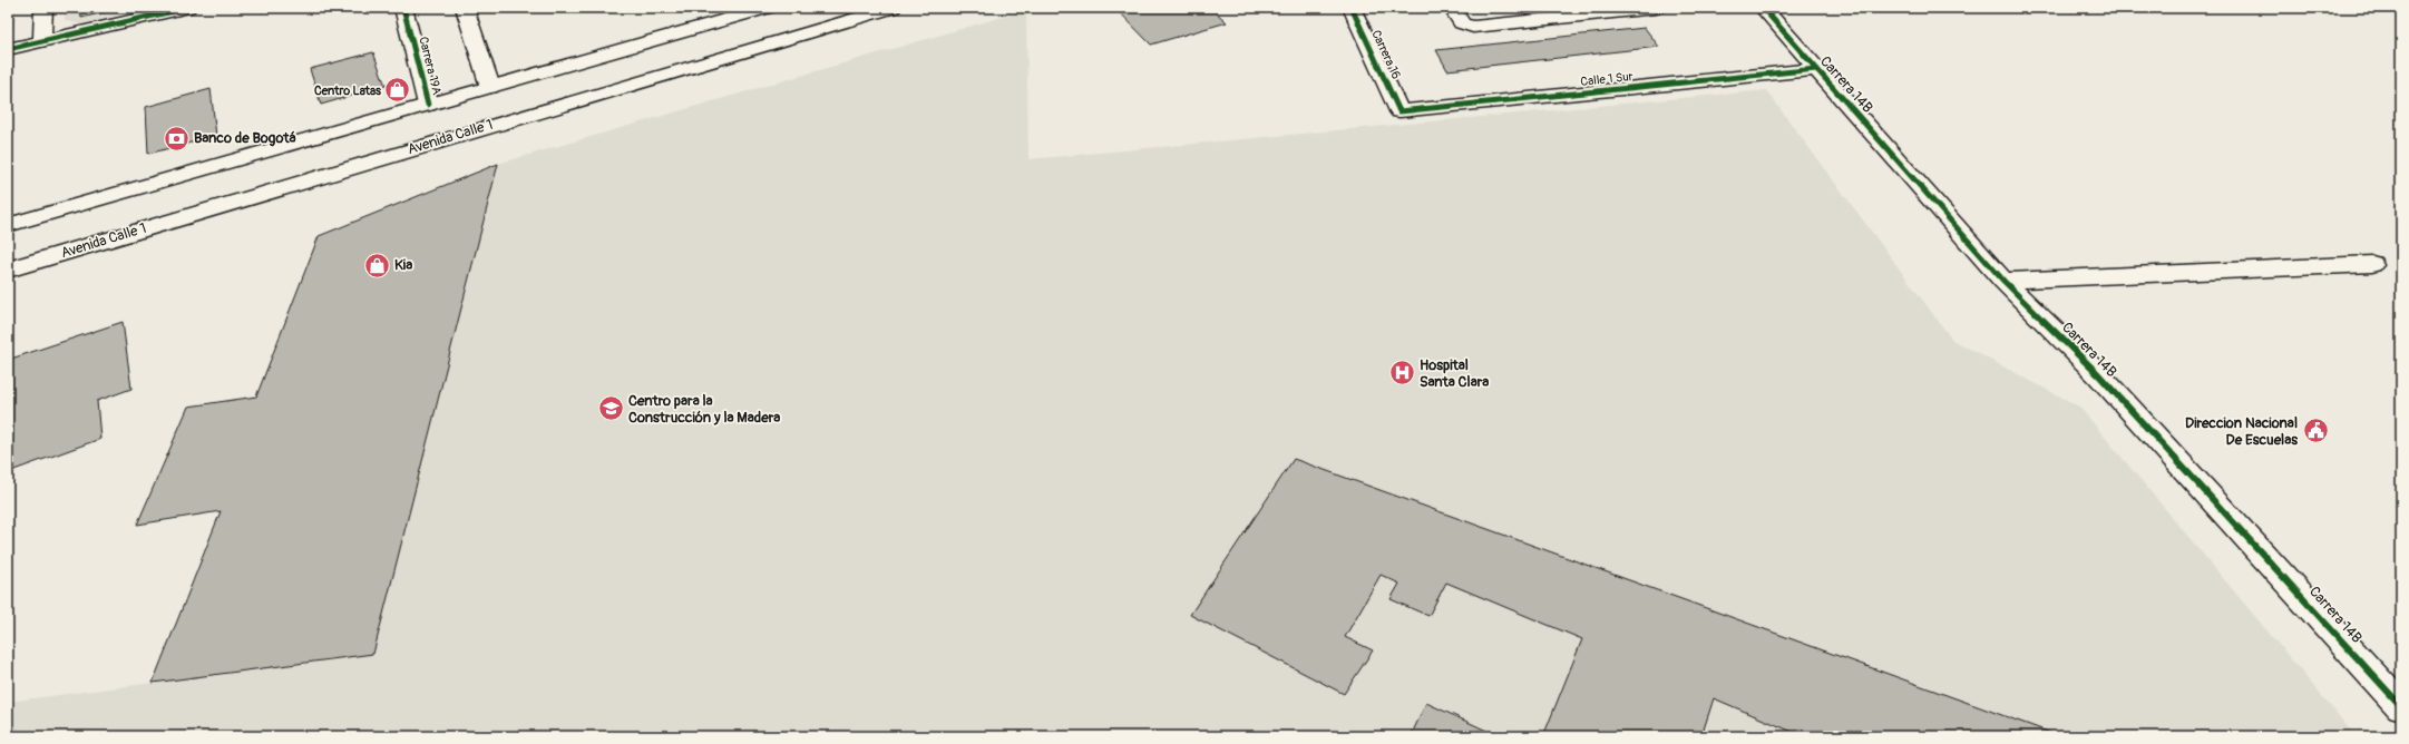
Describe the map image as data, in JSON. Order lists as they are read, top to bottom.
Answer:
{
  "streets": {
    "street": [
      "Carrera 16",
      "Carrera 19A",
      "Calle 1 Sur",
      "Carrera 14B",
      "Avenida Calle 1"
    ]
  },
  "crossings": [
    ["Carrera 16", "Calle 1 Sur"],
    ["Calle 1 Sur", "Carrera 14B"]
  ],
  "places": {
    "shop": ["Centro Latas", "Kia"],
    "bank": ["Banco de Bogotá"],
    "hospital": ["Hospital Santa Clara"],
    "school or university": ["Centro para la Construcción y la Madera"],
    "public building": ["Direccion Nacional De Escuelas"]
  }
}
